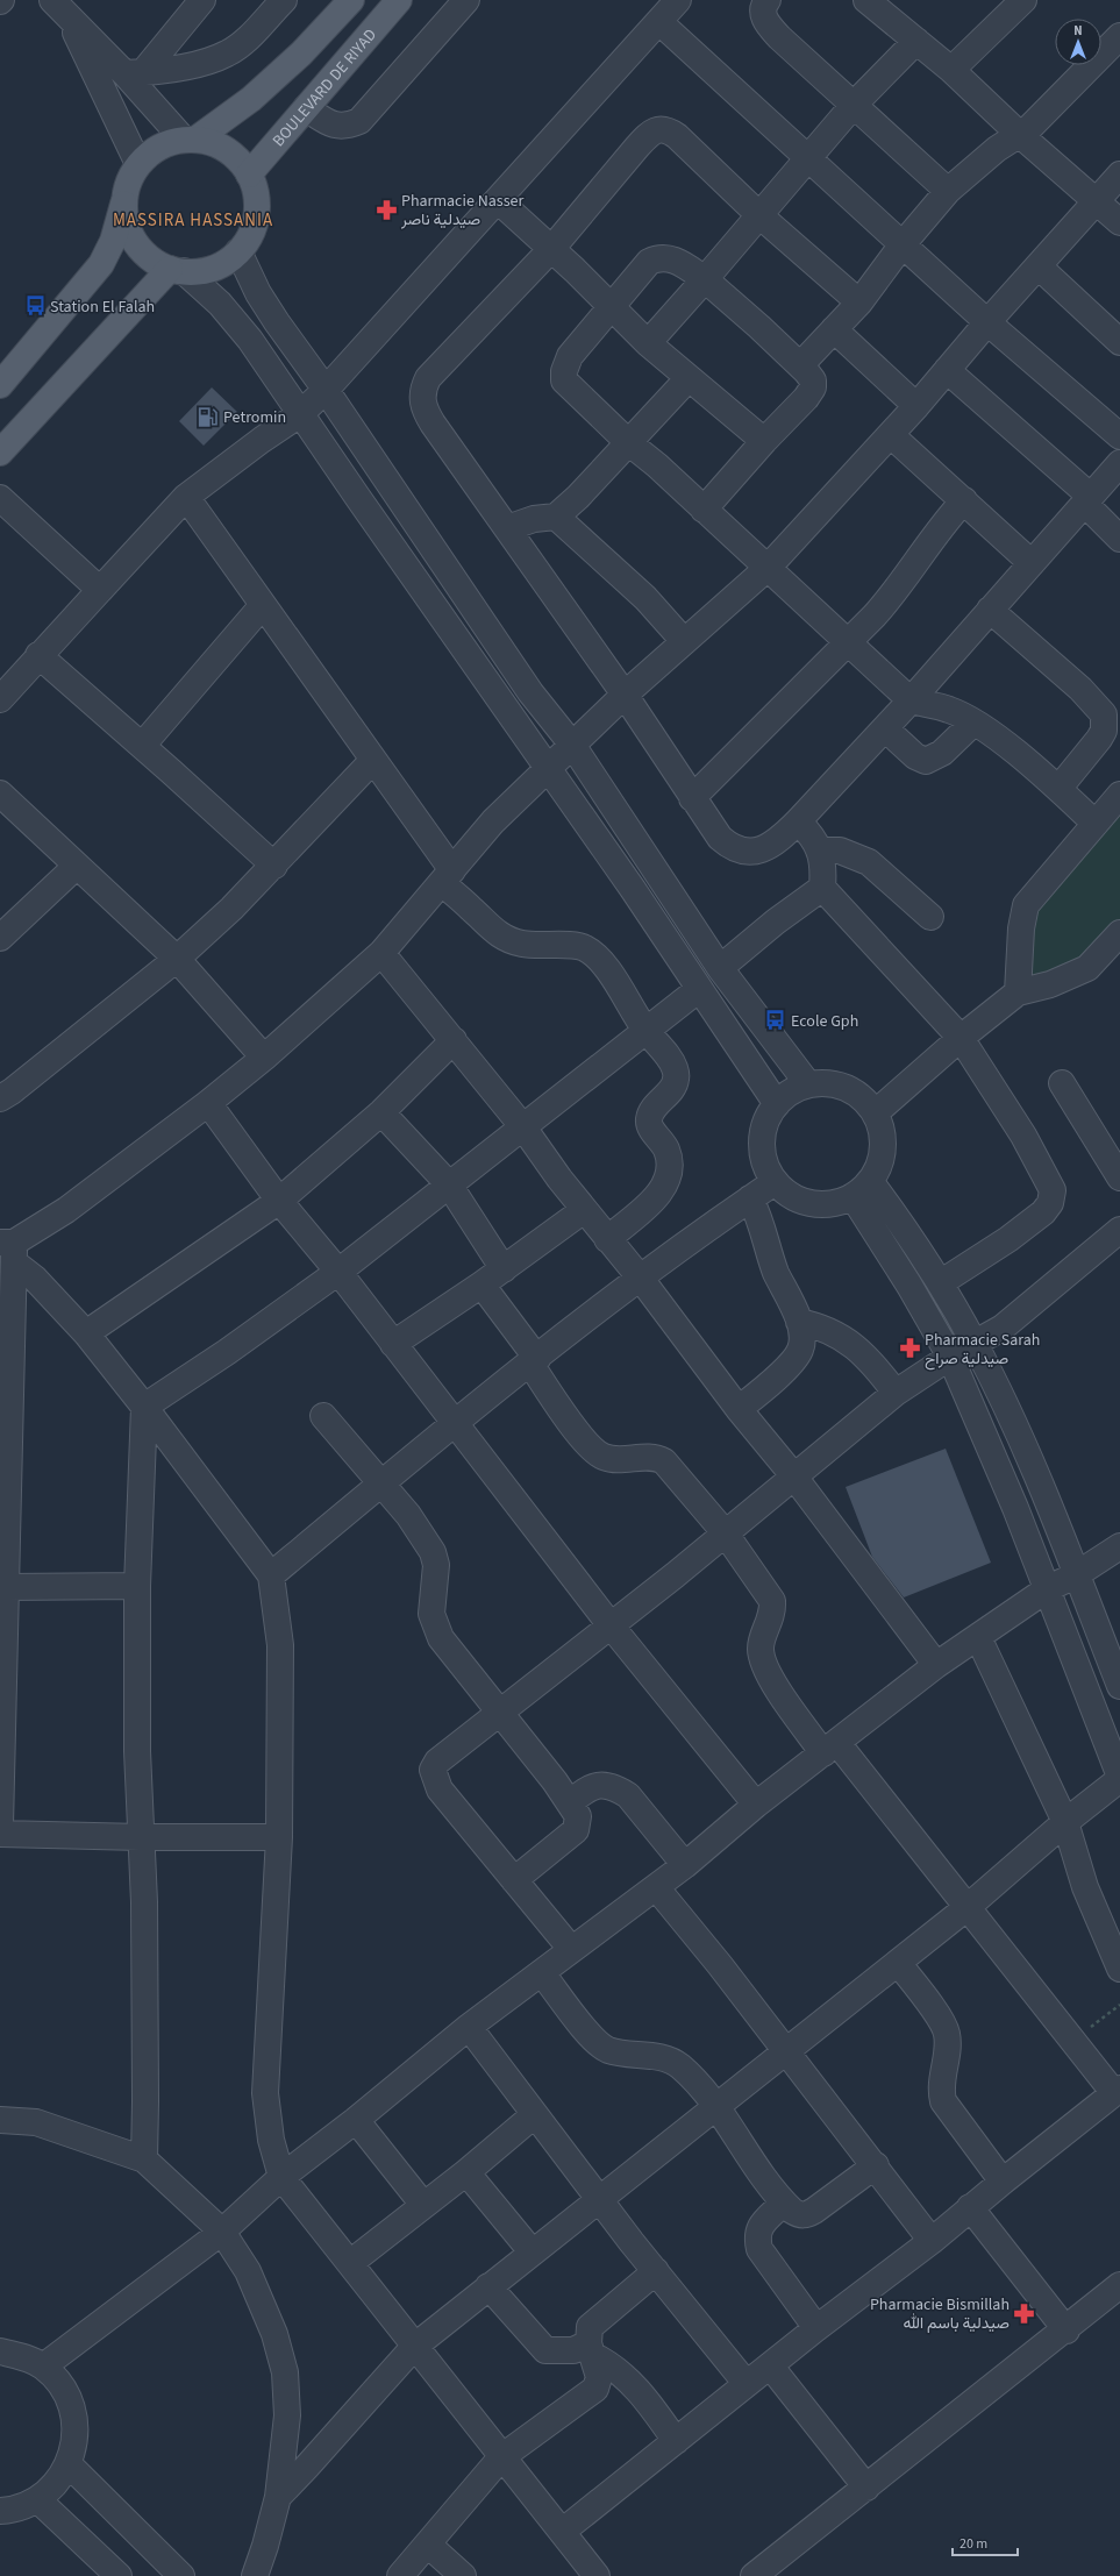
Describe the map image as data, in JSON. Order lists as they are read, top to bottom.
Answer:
{
  "streets": {
    "main road": ["BOULEVARD DE RIYAD"]
  },
  "districts": ["MASSIRA HASSANIA"],
  "places": {
    "pharmacy": ["Pharmacie Nasser صيدلية ناصر", "Pharmacie Sarah صيدلية صراح", "Pharmacie Bismillah صيدلية باسم الله"],
    "bus stop": ["Station El Falah", "Ecole Gph"],
    "fuel station": ["Petromin"]
  },
  "scale_bar": "20 m",
  "north": "top"
}
